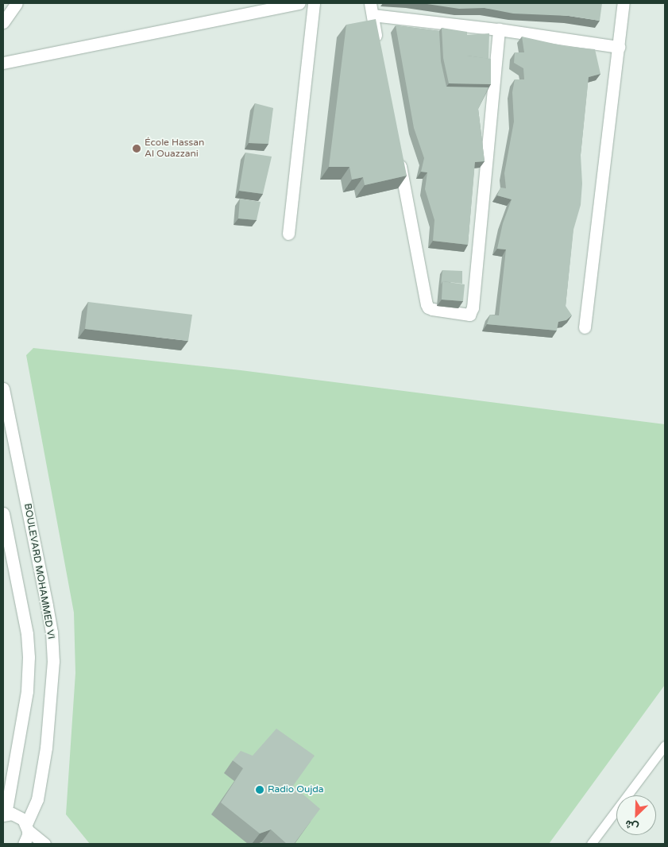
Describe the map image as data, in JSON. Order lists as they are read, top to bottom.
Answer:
{
  "streets": {
    "street": ["BOULEVARD MOHAMMED VI"]
  },
  "places": ["École Hassan Al Ouazzani", "Radio Oujda"],
  "north": "bottom left"
}
